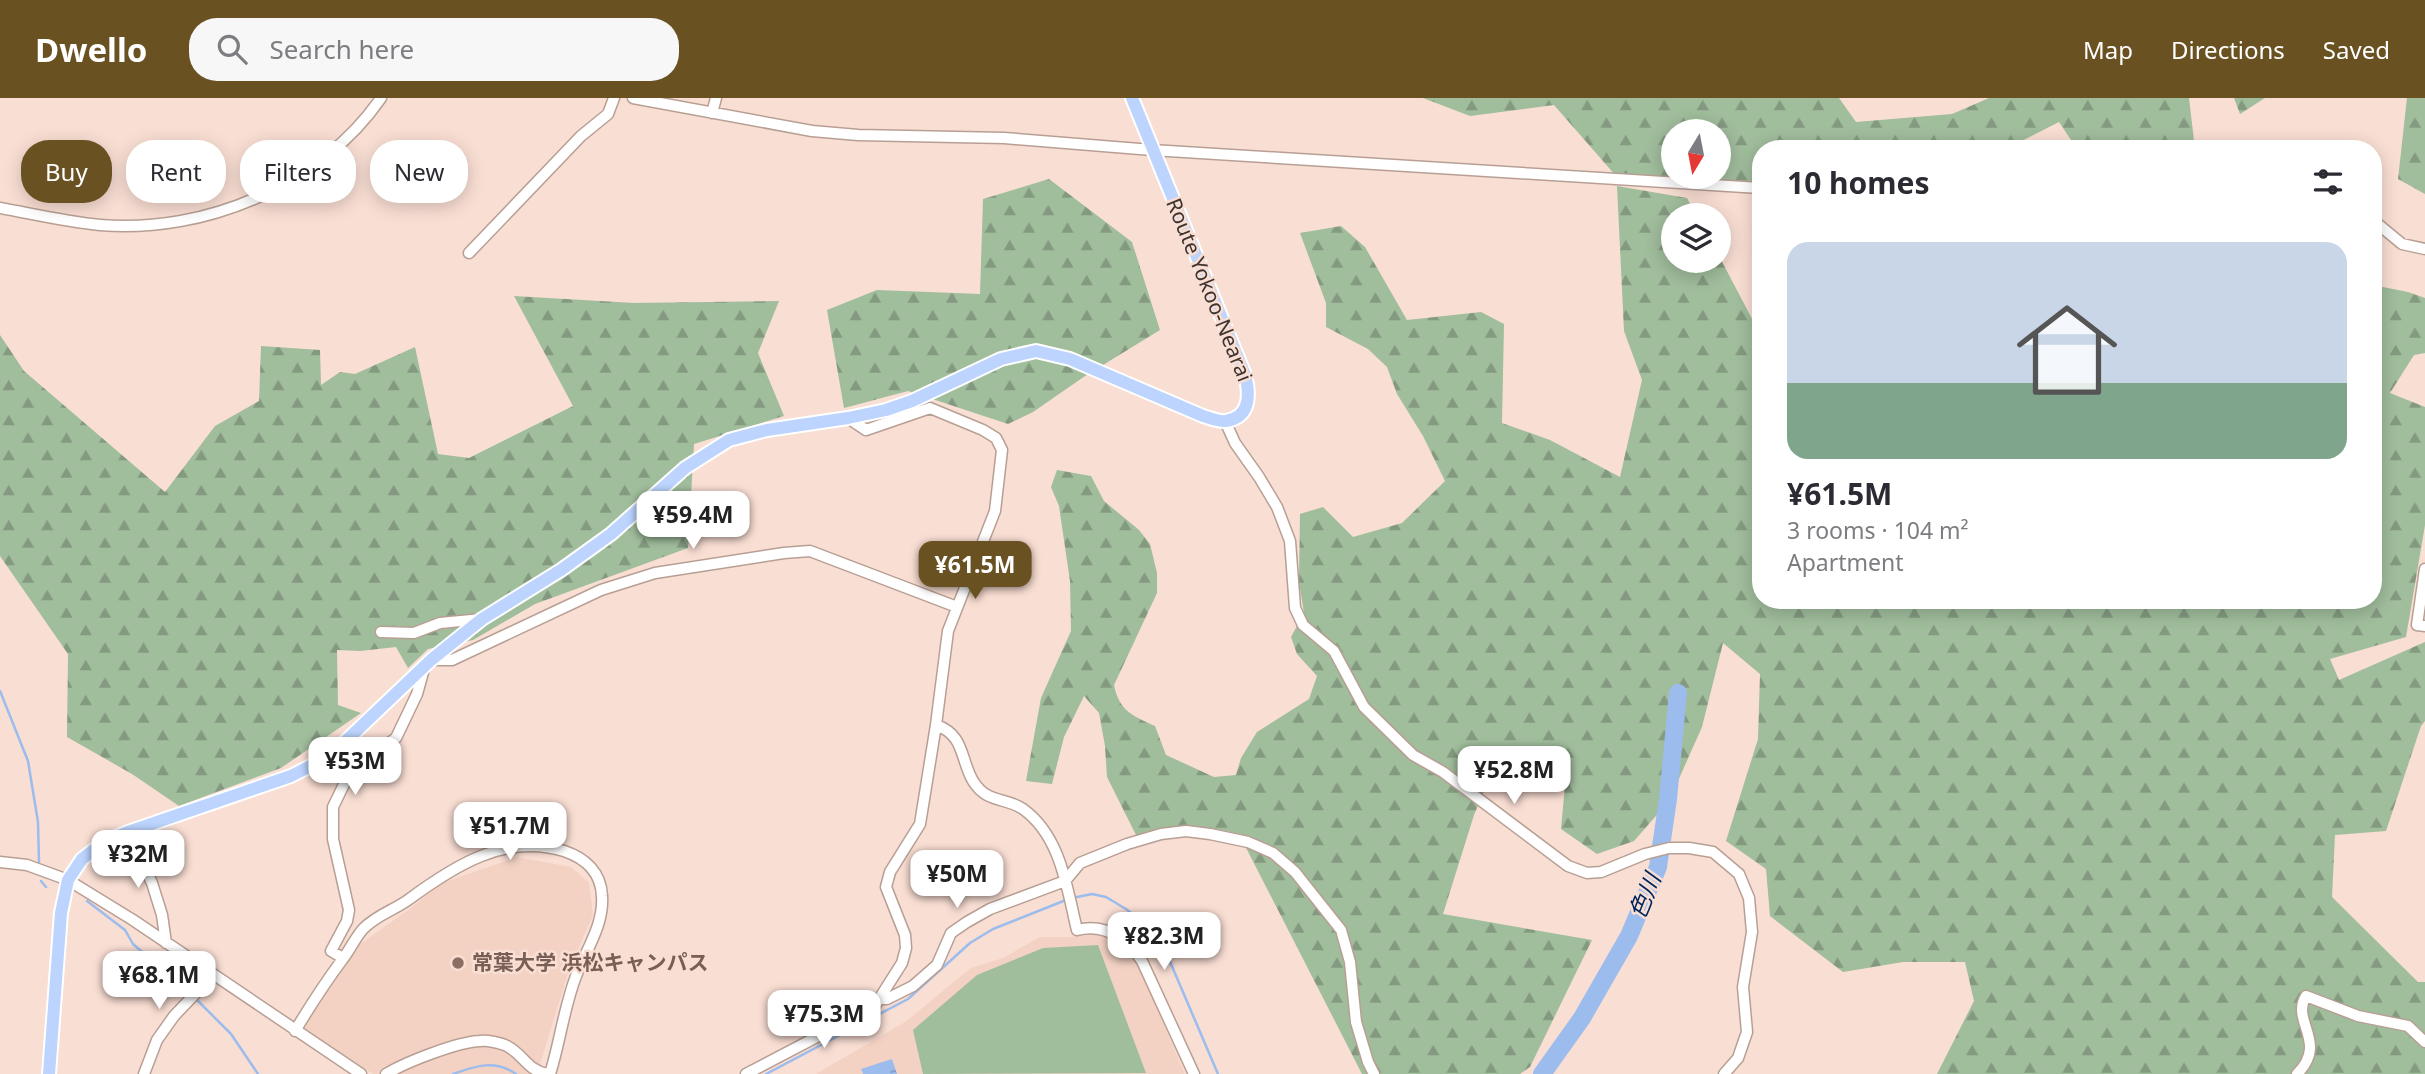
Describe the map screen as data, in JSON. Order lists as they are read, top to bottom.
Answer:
{
  "streets": {
    "main road": ["Route Yokoo-Nearai"]
  },
  "water": ["色川"],
  "places": ["常葉大学 浜松キャンパス"],
  "north": "bottom",
  "page": {
    "header": "Dwello",
    "search": "Search here",
    "nav": ["Map", "Directions", "Saved"],
    "chip": [
      "Buy",
      "Rent",
      "Filters",
      "New"
    ],
    "heading": "10 homes",
    "list": [
      {
        "name": "¥61.5M",
        "note": "3 rooms · 104 m² · Apartment"
      }
    ],
    "price": [
      "¥59.4M",
      "¥61.5M",
      "¥53M",
      "¥52.8M",
      "¥51.7M",
      "¥32M",
      "¥50M",
      "¥82.3M",
      "¥68.1M",
      "¥75.3M"
    ]
  }
}
